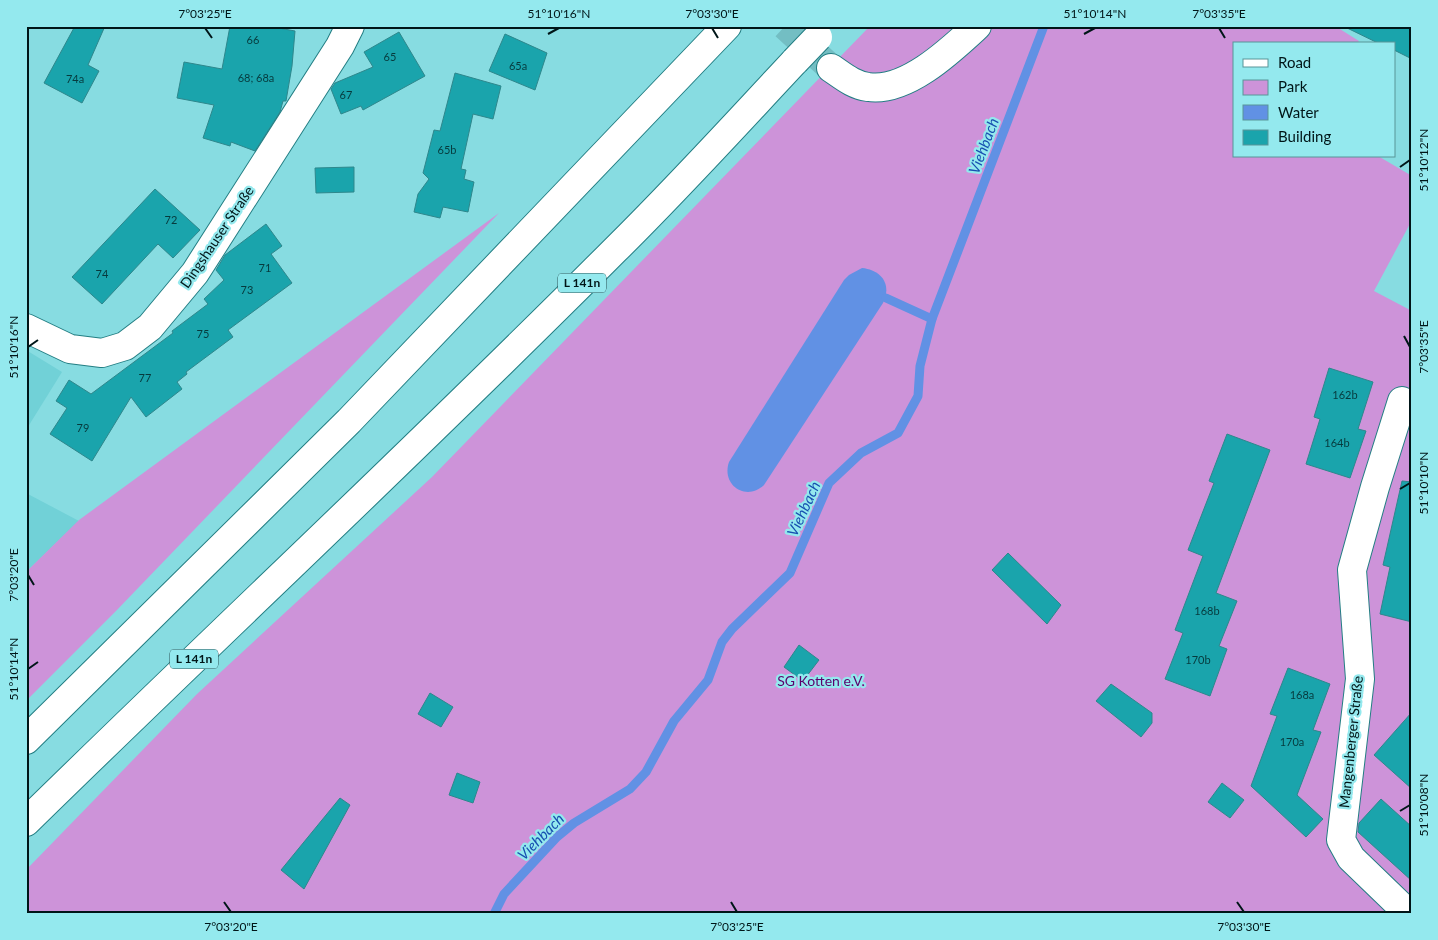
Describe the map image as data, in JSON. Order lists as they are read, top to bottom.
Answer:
{
  "streets": {
    "main road": ["Dingshauser Straße", "L 141n", "Mangenberger Straße"]
  },
  "water": ["Viehbach"],
  "parks": ["SG Kotten e.V."],
  "house_numbers": [
    "66",
    "65",
    "65a",
    "68; 68a",
    "74a",
    "67",
    "65b",
    "72",
    "71",
    "74",
    "73",
    "75",
    "77",
    "162b",
    "79",
    "164b",
    "168b",
    "170b",
    "168a",
    "170a"
  ],
  "legend": [
    "Road",
    "Park",
    "Water",
    "Building"
  ],
  "coordinates": [
    "7°03'25\"E",
    "51°10'16\"N",
    "7°03'30\"E",
    "51°10'14\"N",
    "7°03'35\"E",
    "51°10'12\"N",
    "51°10'10\"N",
    "7°03'20\"E",
    "51°10'08\"N"
  ]
}
